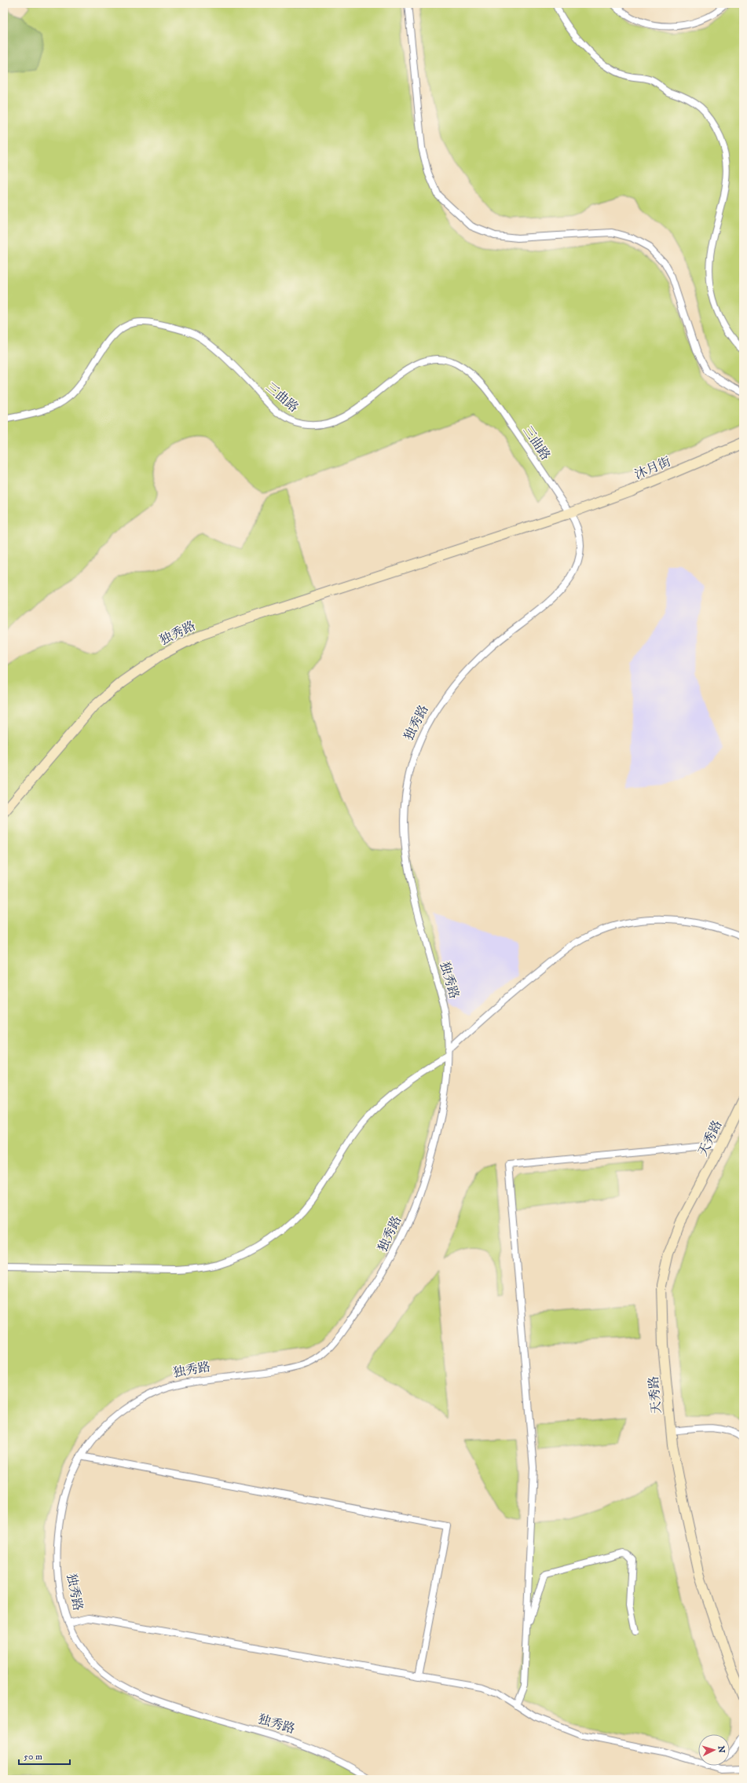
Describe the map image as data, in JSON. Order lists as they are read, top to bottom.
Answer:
{
  "streets": {
    "main road": ["沐月街", "独秀路", "天秀路"],
    "street": ["三曲路"]
  },
  "crossings": [
    ["三曲路", "沐月街"],
    ["三曲路", "独秀路"],
    ["沐月街", "独秀路"]
  ],
  "scale_bar": "50 m",
  "north": "right"
}
